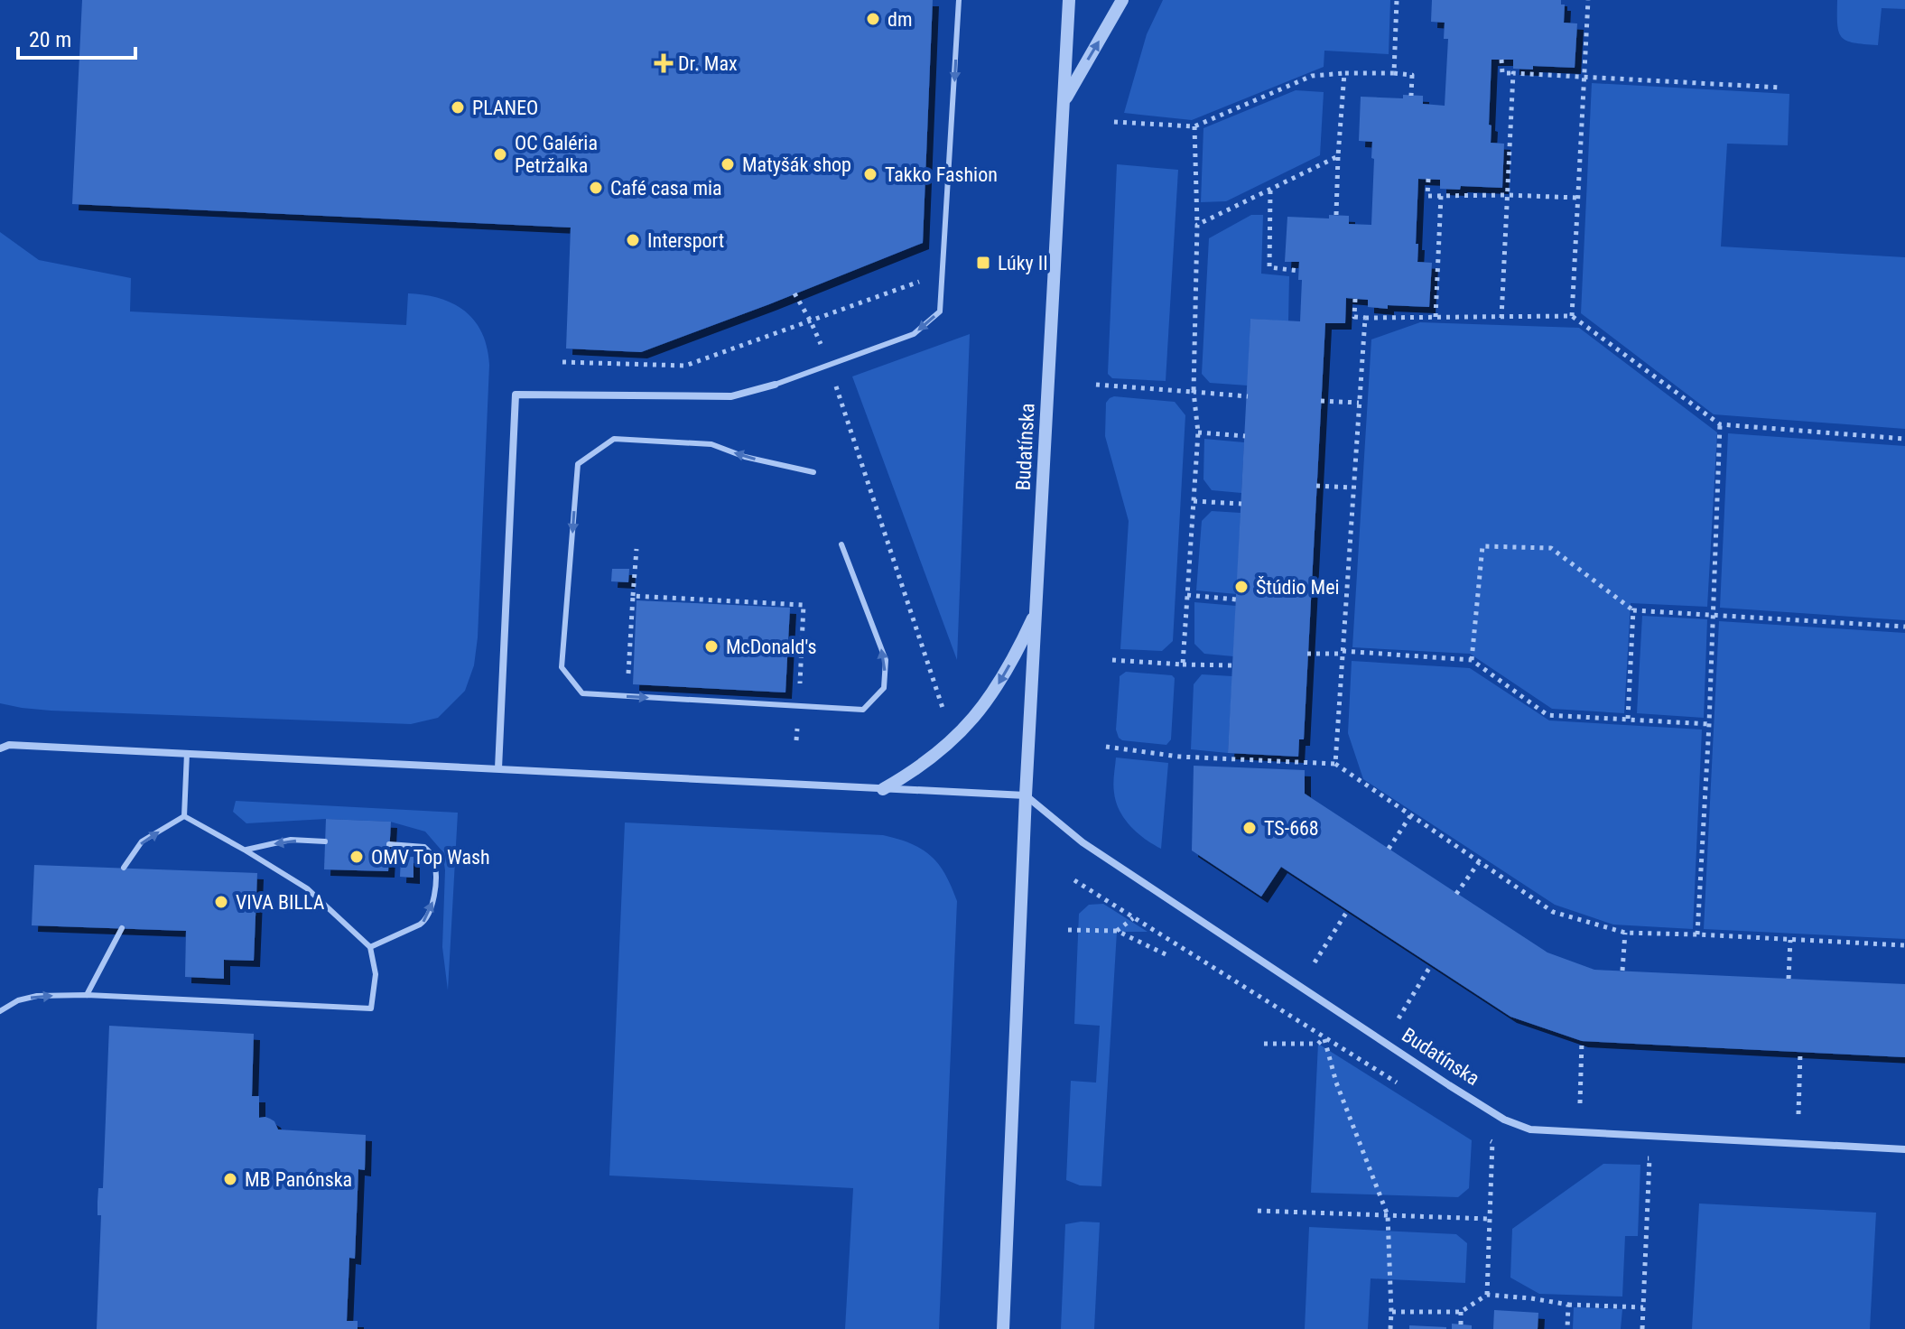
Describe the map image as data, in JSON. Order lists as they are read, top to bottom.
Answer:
{
  "streets": {
    "street": ["Budatínska"]
  },
  "places": {
    "other": [
      "dm",
      "PLANEO",
      "OC Galéria Petržalka",
      "Matyšák shop",
      "Takko Fashion",
      "Café casa mia",
      "Intersport",
      "Štúdio Mei",
      "McDonald's",
      "TS-668",
      "OMV Top Wash",
      "VIVA BILLA",
      "MB Panónska"
    ],
    "health": ["Dr. Max"],
    "transit": ["Lúky II"]
  },
  "scale_bar": "20 m"
}
